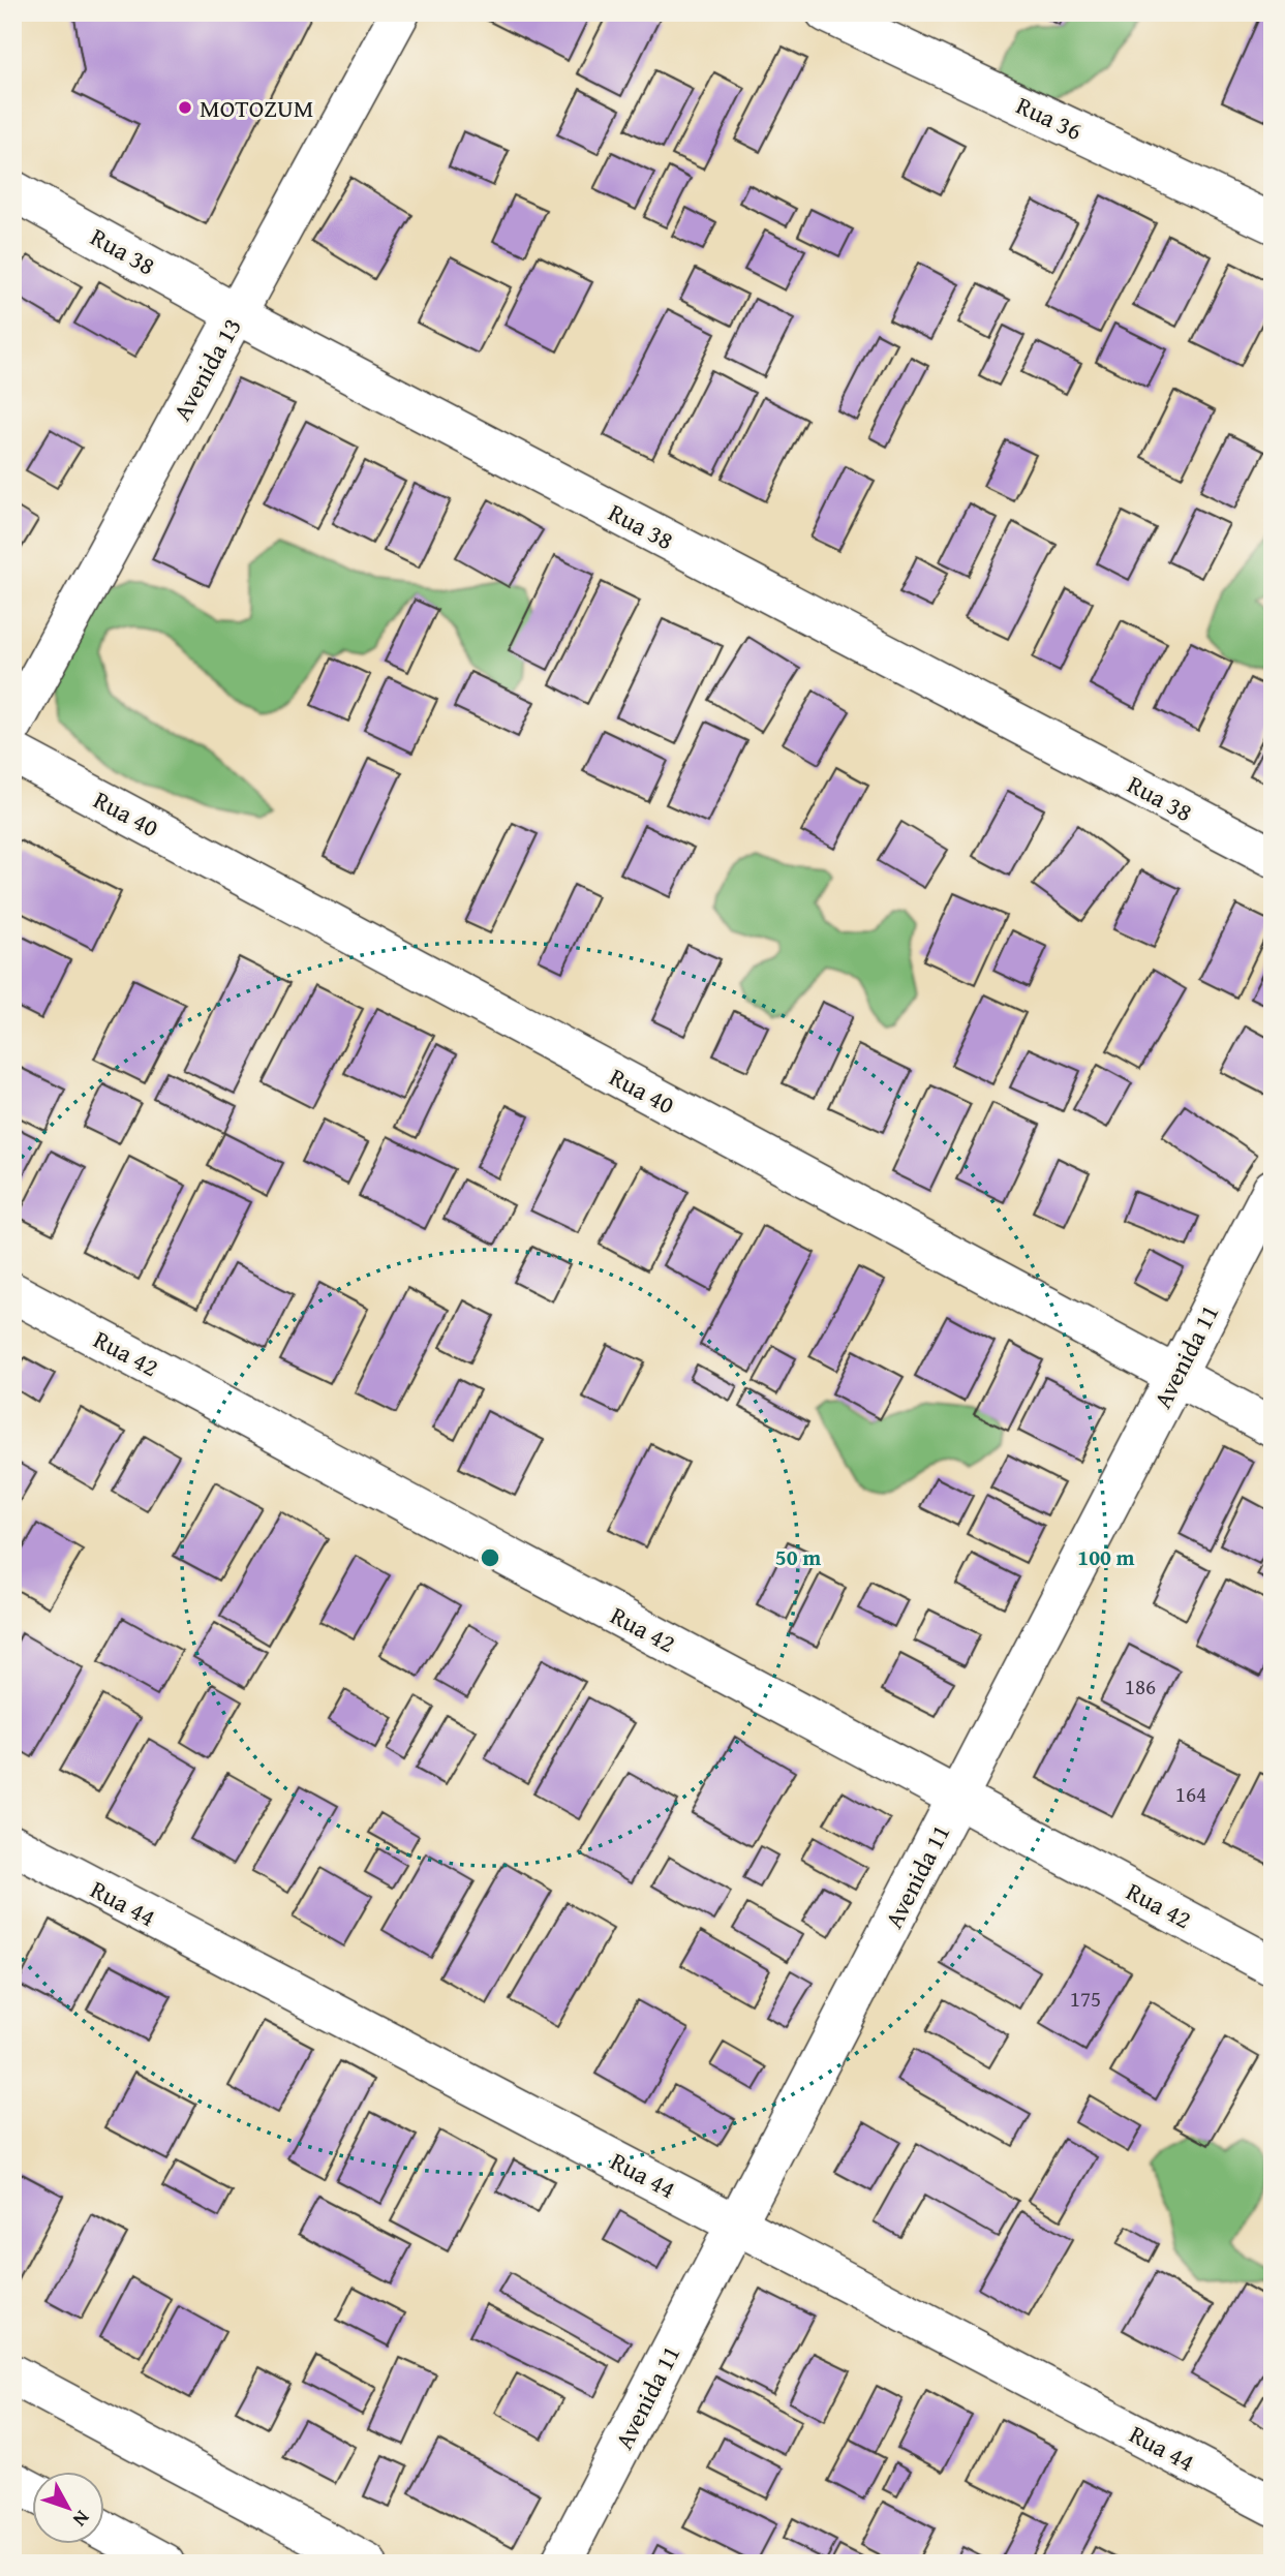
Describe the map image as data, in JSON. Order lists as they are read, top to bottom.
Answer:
{
  "streets": {
    "street": [
      "Rua 36",
      "Rua 38",
      "Avenida 13",
      "Rua 40",
      "Rua 42",
      "Avenida 11",
      "Rua 44"
    ]
  },
  "crossings": [
    ["Rua 38", "Avenida 13"],
    ["Rua 40", "Avenida 11"],
    ["Rua 42", "Avenida 11"],
    ["Avenida 11", "Rua 44"]
  ],
  "places": ["MOTOZUM"],
  "house_numbers": ["186", "164", "175"],
  "north": "bottom right",
  "rings": ["50 m", "100 m"]
}
